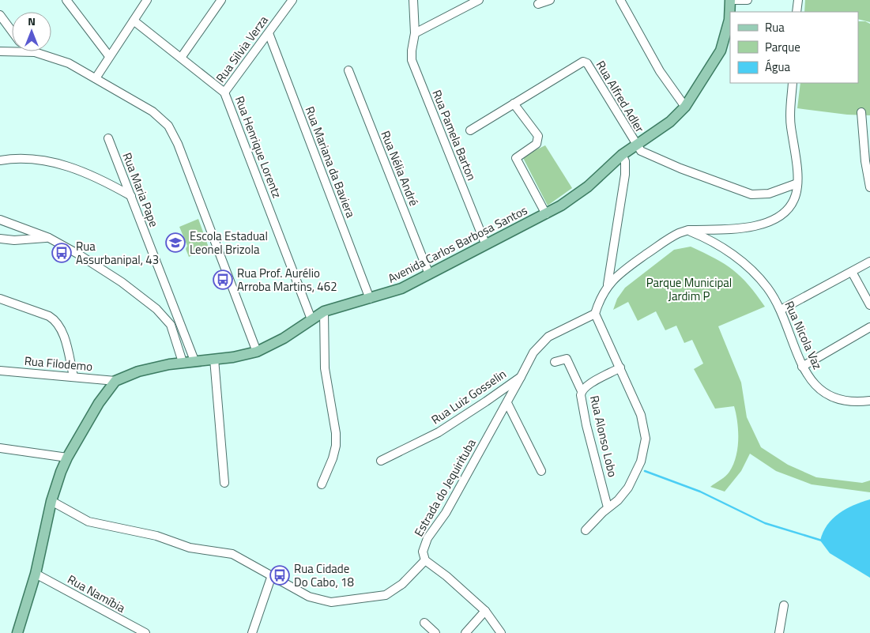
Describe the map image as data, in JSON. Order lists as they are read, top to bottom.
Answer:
{
  "streets": {
    "main road": ["Avenida Carlos Barbosa Santos"],
    "street": [
      "Rua Silvia Verza",
      "Rua Alfred Adler",
      "Rua Pamela Barton",
      "Rua Henrique Lorentz",
      "Rua Mariana da Baviera",
      "Rua Nélia André",
      "Rua Maria Pape",
      "Rua Nicola Vaz",
      "Rua Filodemo",
      "Rua Luiz Gosselin",
      "Rua Alonso Lobo",
      "Estrada do Jequirituba",
      "Rua Namíbia"
    ]
  },
  "crossings": [
    ["Rua Silvia Verza", "Rua Henrique Lorentz"],
    ["Rua Silvia Verza", "Rua Mariana da Baviera"],
    ["Rua Alfred Adler", "Avenida Carlos Barbosa Santos"],
    ["Rua Pamela Barton", "Avenida Carlos Barbosa Santos"],
    ["Rua Henrique Lorentz", "Avenida Carlos Barbosa Santos"],
    ["Rua Mariana da Baviera", "Avenida Carlos Barbosa Santos"],
    ["Rua Nélia André", "Avenida Carlos Barbosa Santos"],
    ["Rua Maria Pape", "Avenida Carlos Barbosa Santos"],
    ["Avenida Carlos Barbosa Santos", "Rua Filodemo"],
    ["Avenida Carlos Barbosa Santos", "Rua Namíbia"],
    ["Rua Luiz Gosselin", "Estrada do Jequirituba"]
  ],
  "parks": ["Parque Municipal Jardim P"],
  "places": {
    "school or university": ["Escola Estadual Leonel Brizola"],
    "bus stop": ["Rua Assurbanipal, 43", "Rua Prof. Aurélio Arroba Martins, 462", "Rua Cidade Do Cabo, 18"]
  },
  "legend": ["Rua", "Parque", "Água"],
  "north": "top"
}
